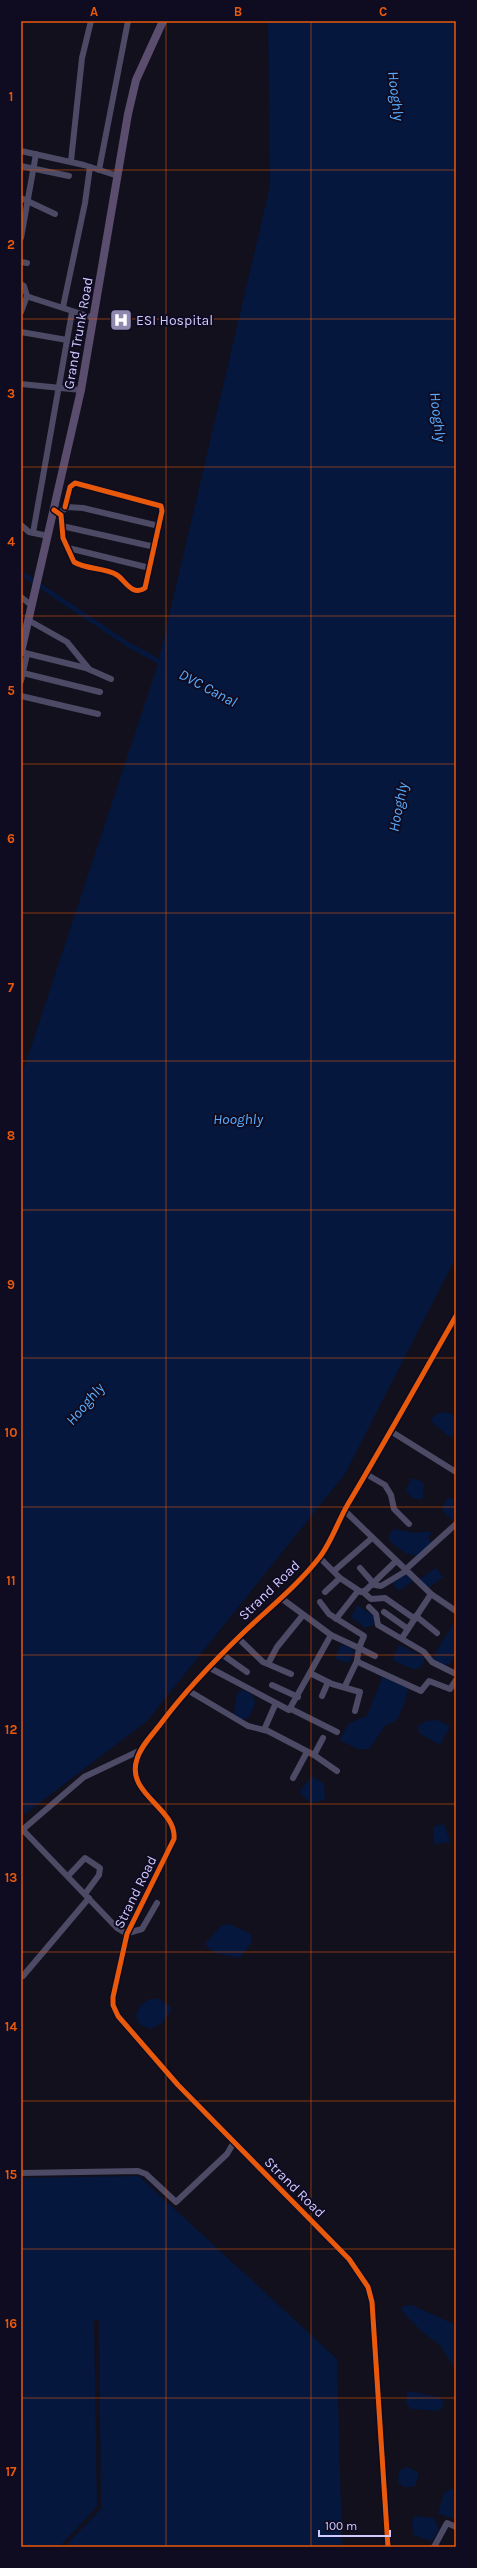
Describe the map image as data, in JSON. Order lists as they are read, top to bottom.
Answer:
{
  "streets": {
    "main road": ["Grand Trunk Road"],
    "street": ["Strand Road"]
  },
  "water": ["Hooghly", "DVC Canal"],
  "places": {
    "hospital": ["ESI Hospital"]
  },
  "scale_bar": "100 m",
  "grid": {
    "columns": ["A", "B", "C"],
    "rows": [
      "1",
      "2",
      "3",
      "4",
      "5",
      "6",
      "7",
      "8",
      "9",
      "10",
      "11",
      "12",
      "13",
      "14",
      "15",
      "16",
      "17"
    ]
  }
}
